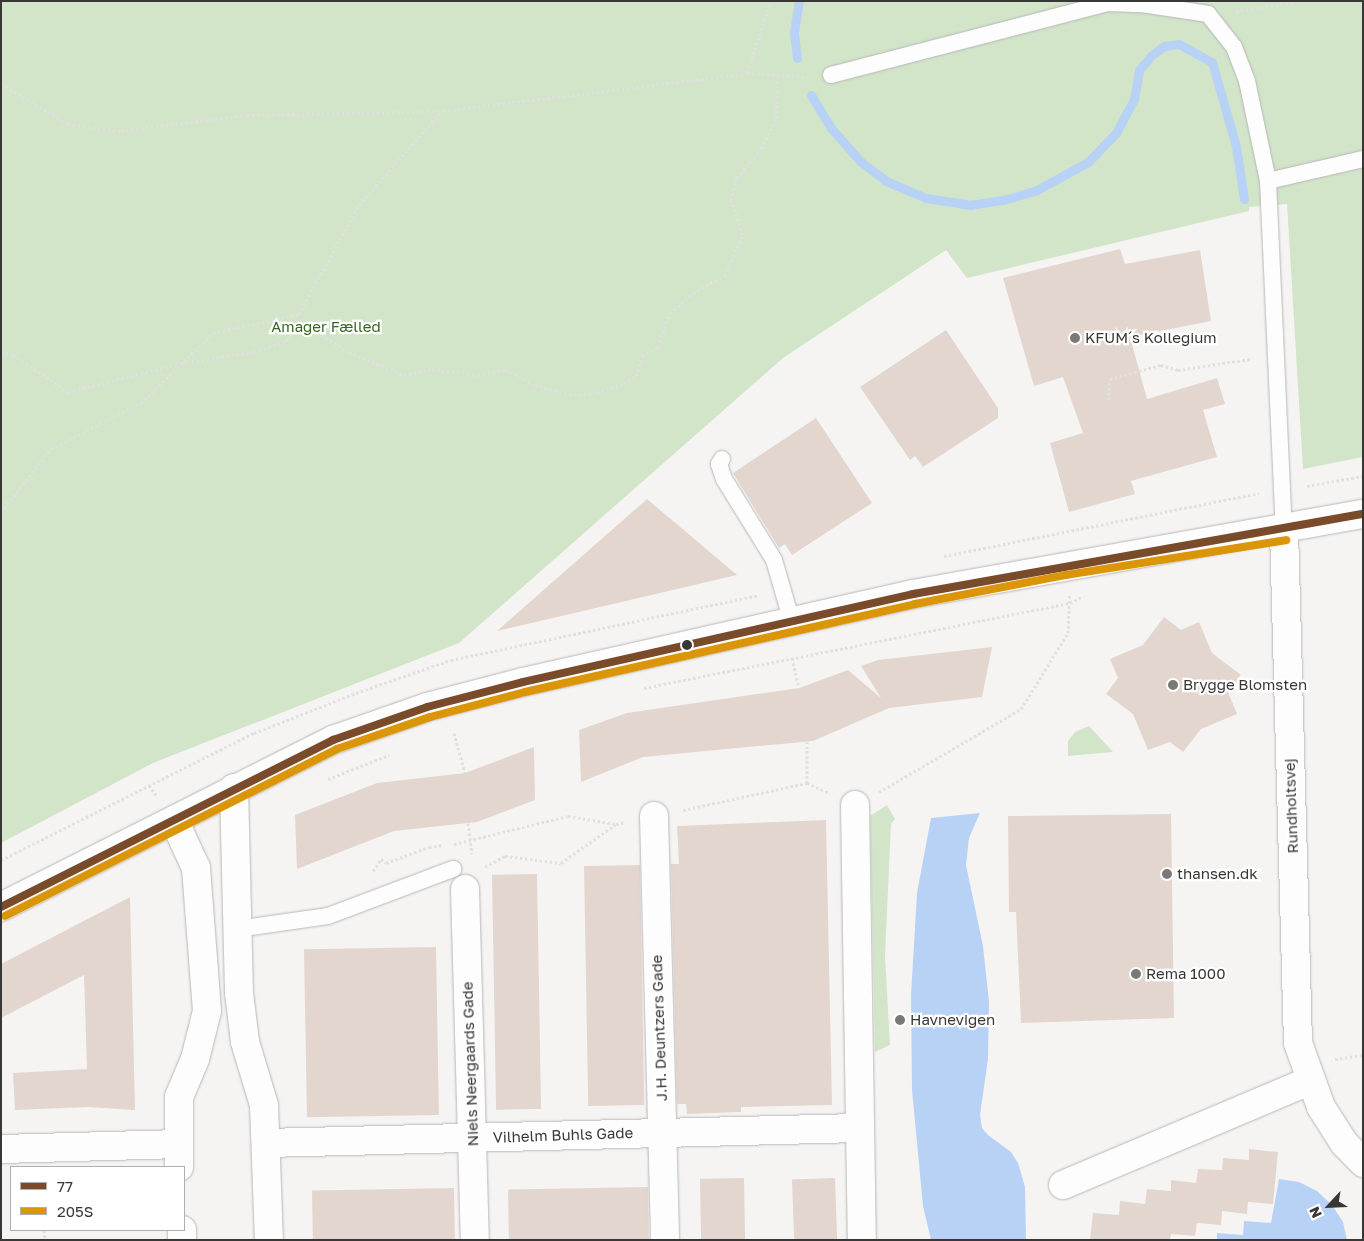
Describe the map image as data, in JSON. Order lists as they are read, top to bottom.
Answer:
{
  "streets": {
    "street": [
      "Rundholtsvej",
      "J.H. Deuntzers Gade",
      "Niels Neergaards Gade",
      "Vilhelm Buhls Gade"
    ]
  },
  "crossings": [
    ["J.H. Deuntzers Gade", "Vilhelm Buhls Gade"],
    ["Niels Neergaards Gade", "Vilhelm Buhls Gade"]
  ],
  "parks": ["Amager Fælled"],
  "places": [
    "KFUM´s Kollegium",
    "Brygge Blomsten",
    "thansen.dk",
    "Rema 1000",
    "Havnevigen"
  ],
  "lines": ["transit line 77", "transit line 205S"],
  "legend": ["77", "205S"],
  "north": "bottom left"
}
